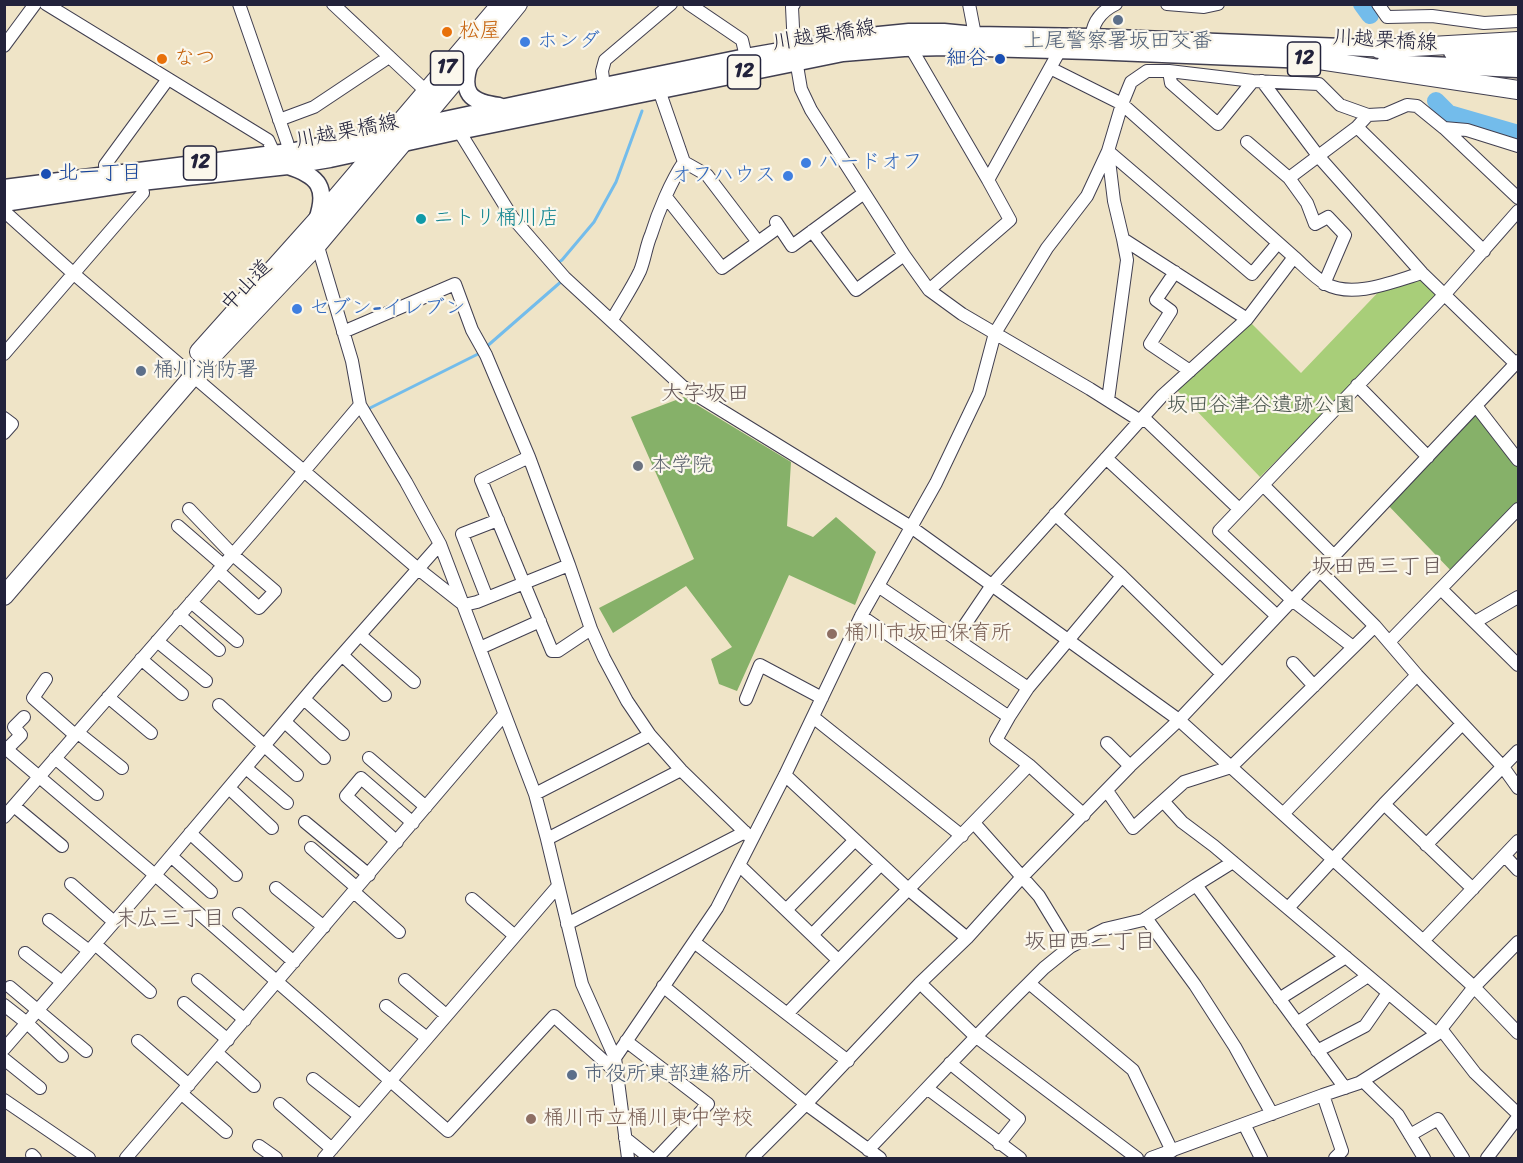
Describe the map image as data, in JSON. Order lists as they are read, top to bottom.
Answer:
{
  "streets": {
    "highway": ["17", "中山道"],
    "main road": ["川越栗橋線", "12"]
  },
  "crossings": [
    ["川越栗橋線", "中山道"]
  ],
  "districts": [
    "大字坂田",
    "坂田西三丁目",
    "末広三丁目",
    "坂田西二丁目"
  ],
  "parks": ["坂田谷津谷遺跡公園"],
  "places": [
    "上尾警察署坂田交番",
    "松屋",
    "ホンダ",
    "なつ",
    "細谷",
    "ハードオフ",
    "北一丁目",
    "オフハウス",
    "ニトリ桶川店",
    "セブン-イレブン",
    "桶川消防署",
    "本学院",
    "桶川市坂田保育所",
    "市役所東部連絡所",
    "桶川市立桶川東中学校"
  ]
}
